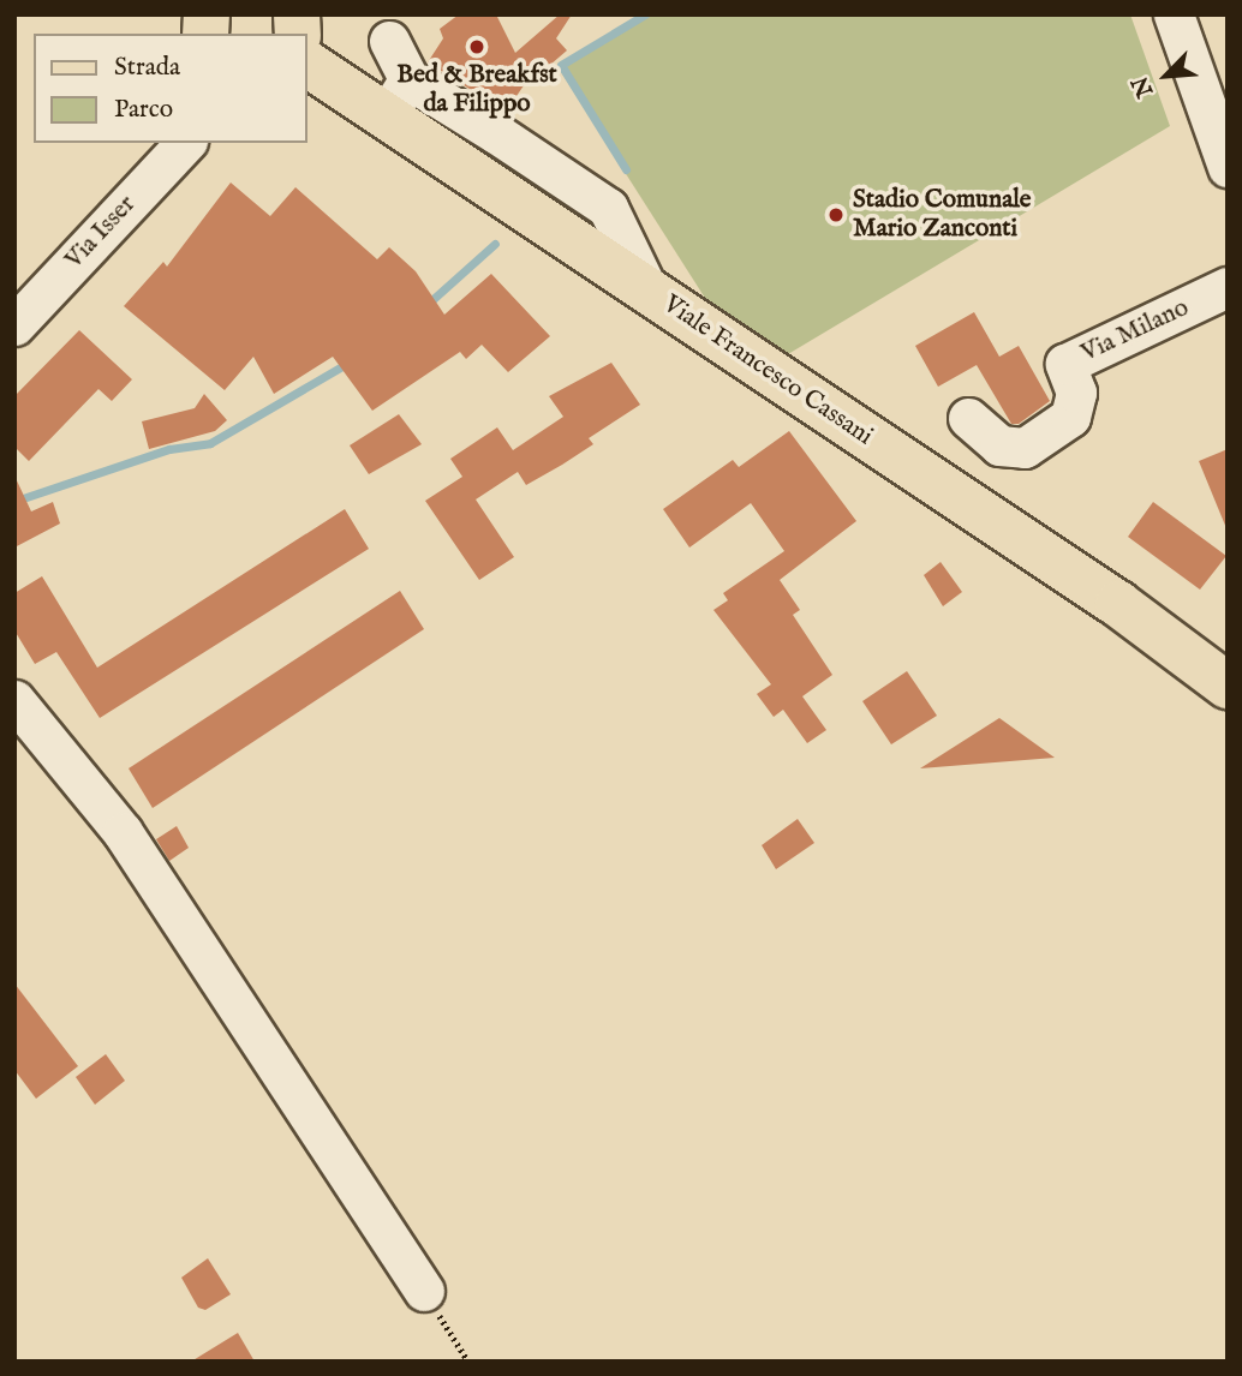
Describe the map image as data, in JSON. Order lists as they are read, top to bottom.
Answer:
{
  "streets": {
    "main road": ["Viale Francesco Cassani"],
    "street": ["Via Isser", "Via Milano"]
  },
  "places": ["Bed & Breakfst da Filippo", "Stadio Comunale Mario Zanconti"],
  "legend": ["Strada", "Parco"],
  "north": "bottom left"
}
